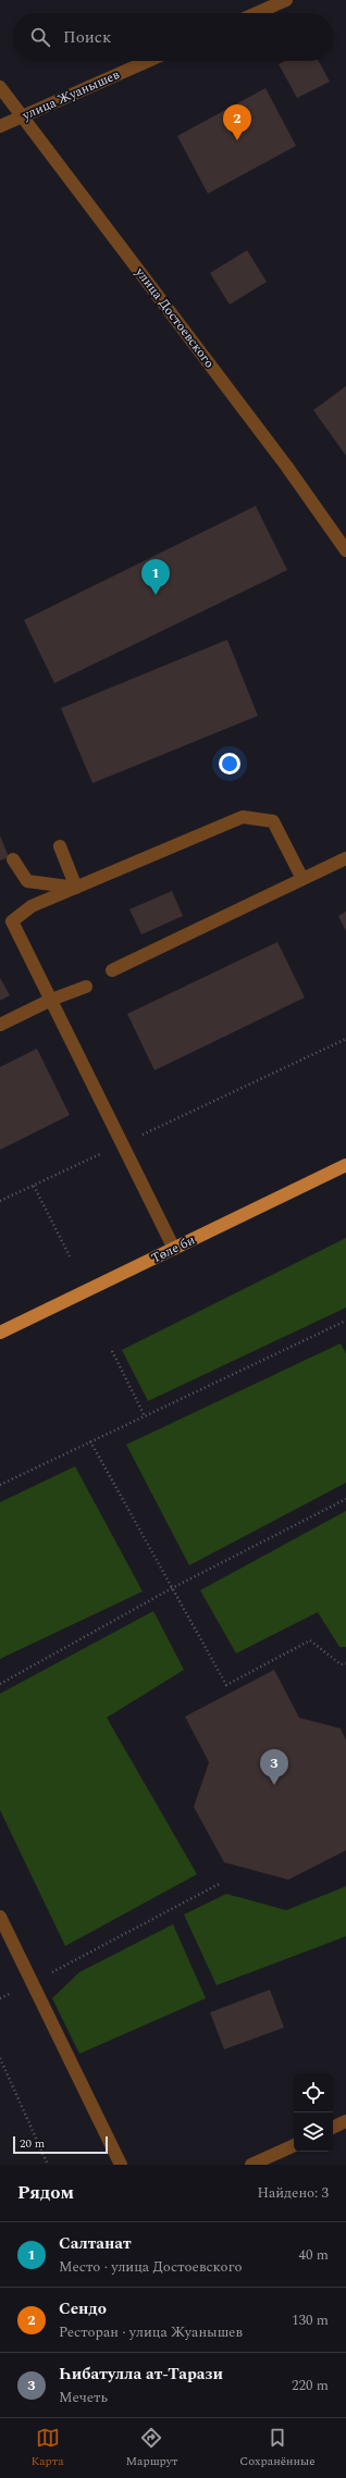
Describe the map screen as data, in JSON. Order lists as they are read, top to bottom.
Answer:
{
  "streets": {
    "main road": ["Төле би"],
    "street": ["улица Жуанышев", "улица Достоевского"]
  },
  "crossings": [
    ["улица Жуанышев", "улица Достоевского"]
  ],
  "scale_bar": "20 m",
  "page": {
    "search": "Поиск",
    "pins": ["2", "1", "3"],
    "scale": "20 m",
    "heading": ["Рядом", "Найдено: 3"],
    "list": [
      {
        "mark": "1",
        "name": "Салтанат",
        "note": "Место · улица Достоевского",
        "value": "40 m"
      },
      {
        "mark": "2",
        "name": "Сендо",
        "note": "Ресторан · улица Жуанышев",
        "value": "130 m"
      },
      {
        "mark": "3",
        "name": "Һибатулла ат-Тарази",
        "note": "Мечеть",
        "value": "220 m"
      }
    ],
    "nav": ["Карта", "Маршрут", "Сохранённые"]
  }
}
